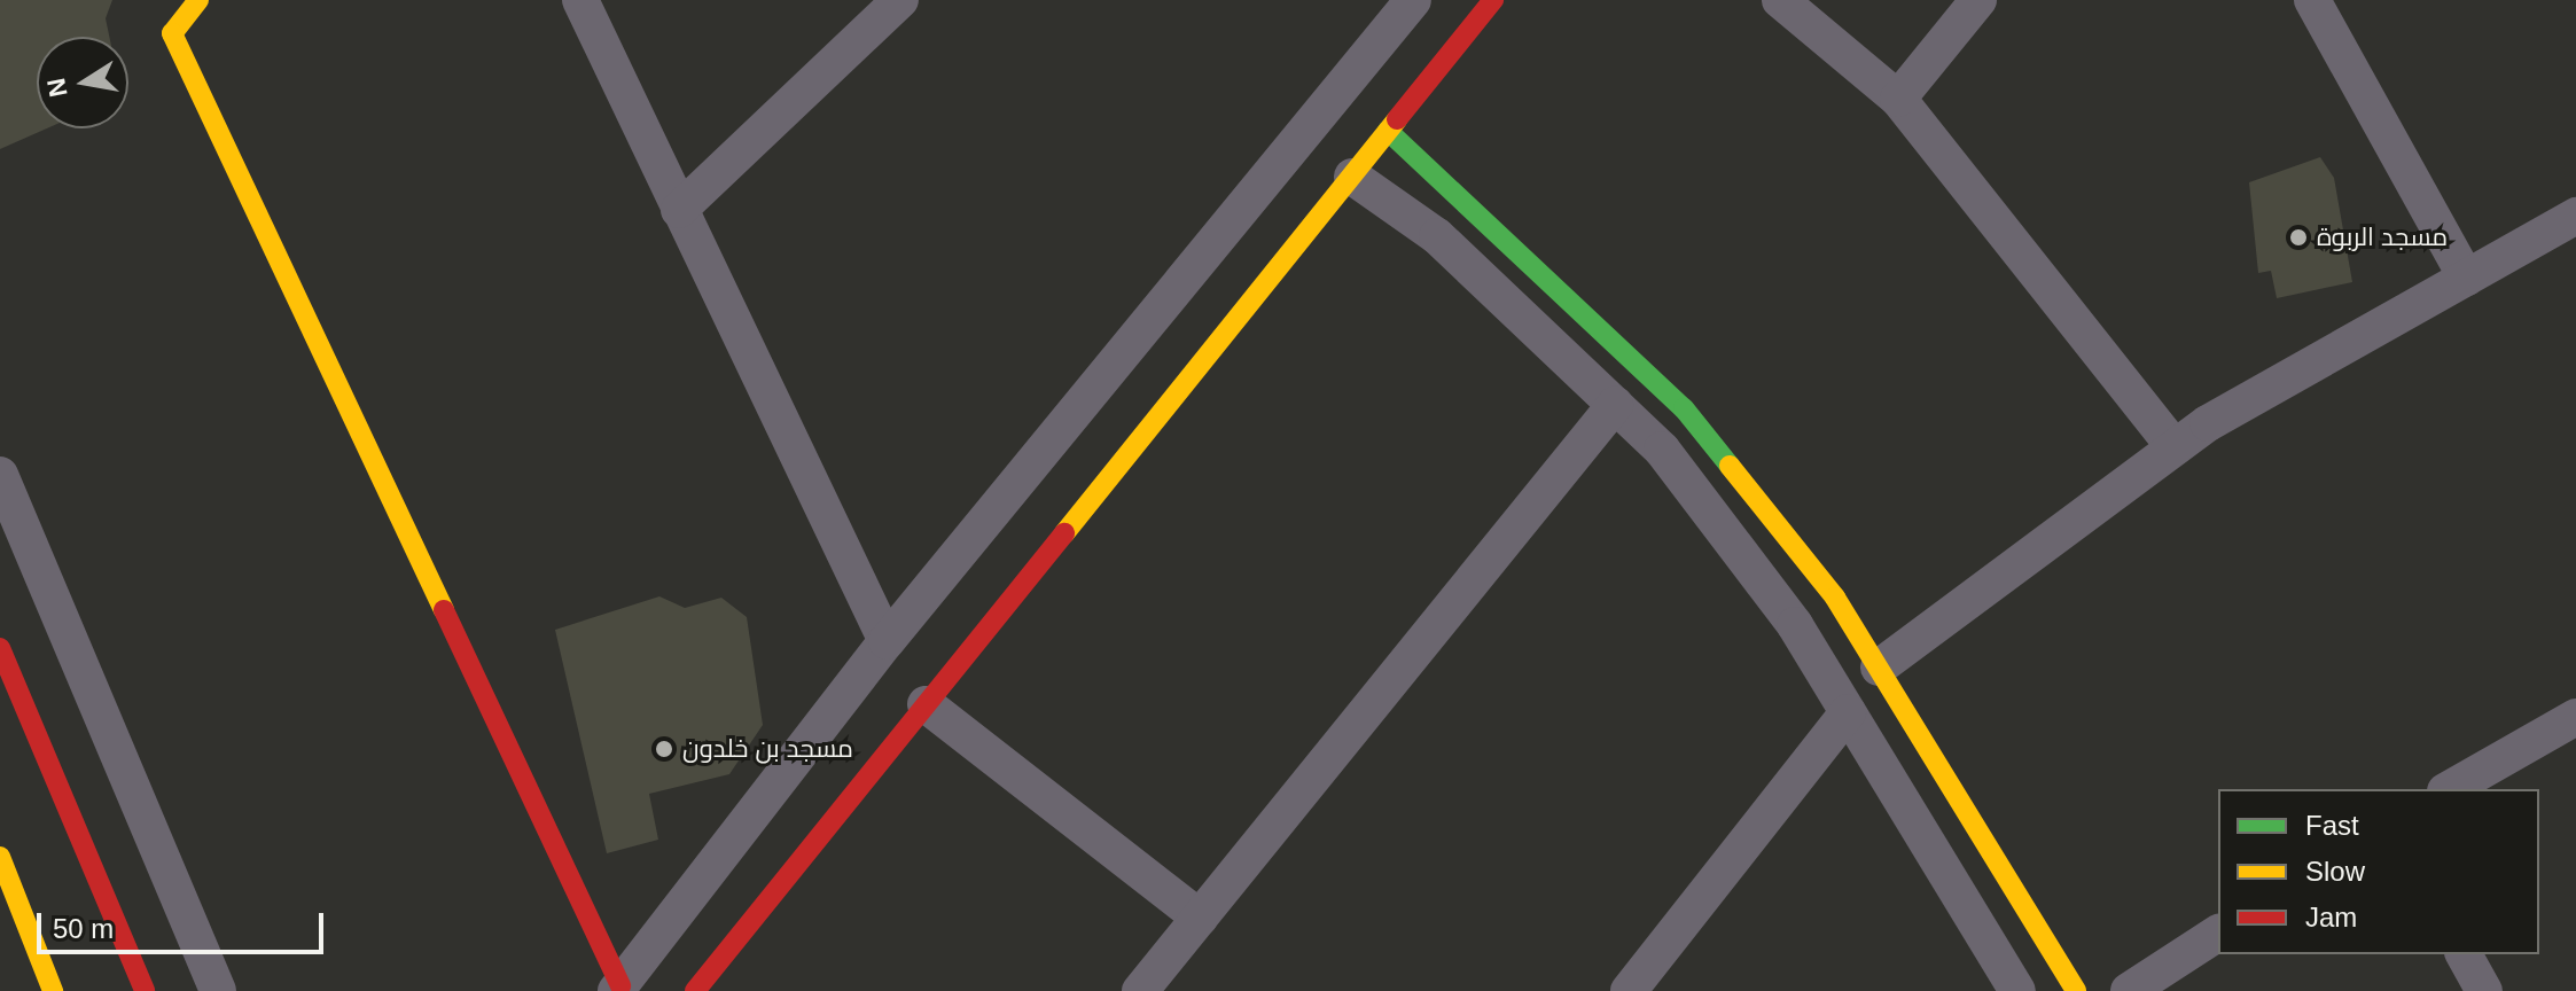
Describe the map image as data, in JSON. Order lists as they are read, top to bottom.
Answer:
{
  "places": ["مسجد الربوة", "مسجد بن خلدون"],
  "legend": ["Fast", "Slow", "Jam"],
  "scale_bar": "50 m",
  "north": "left"
}
